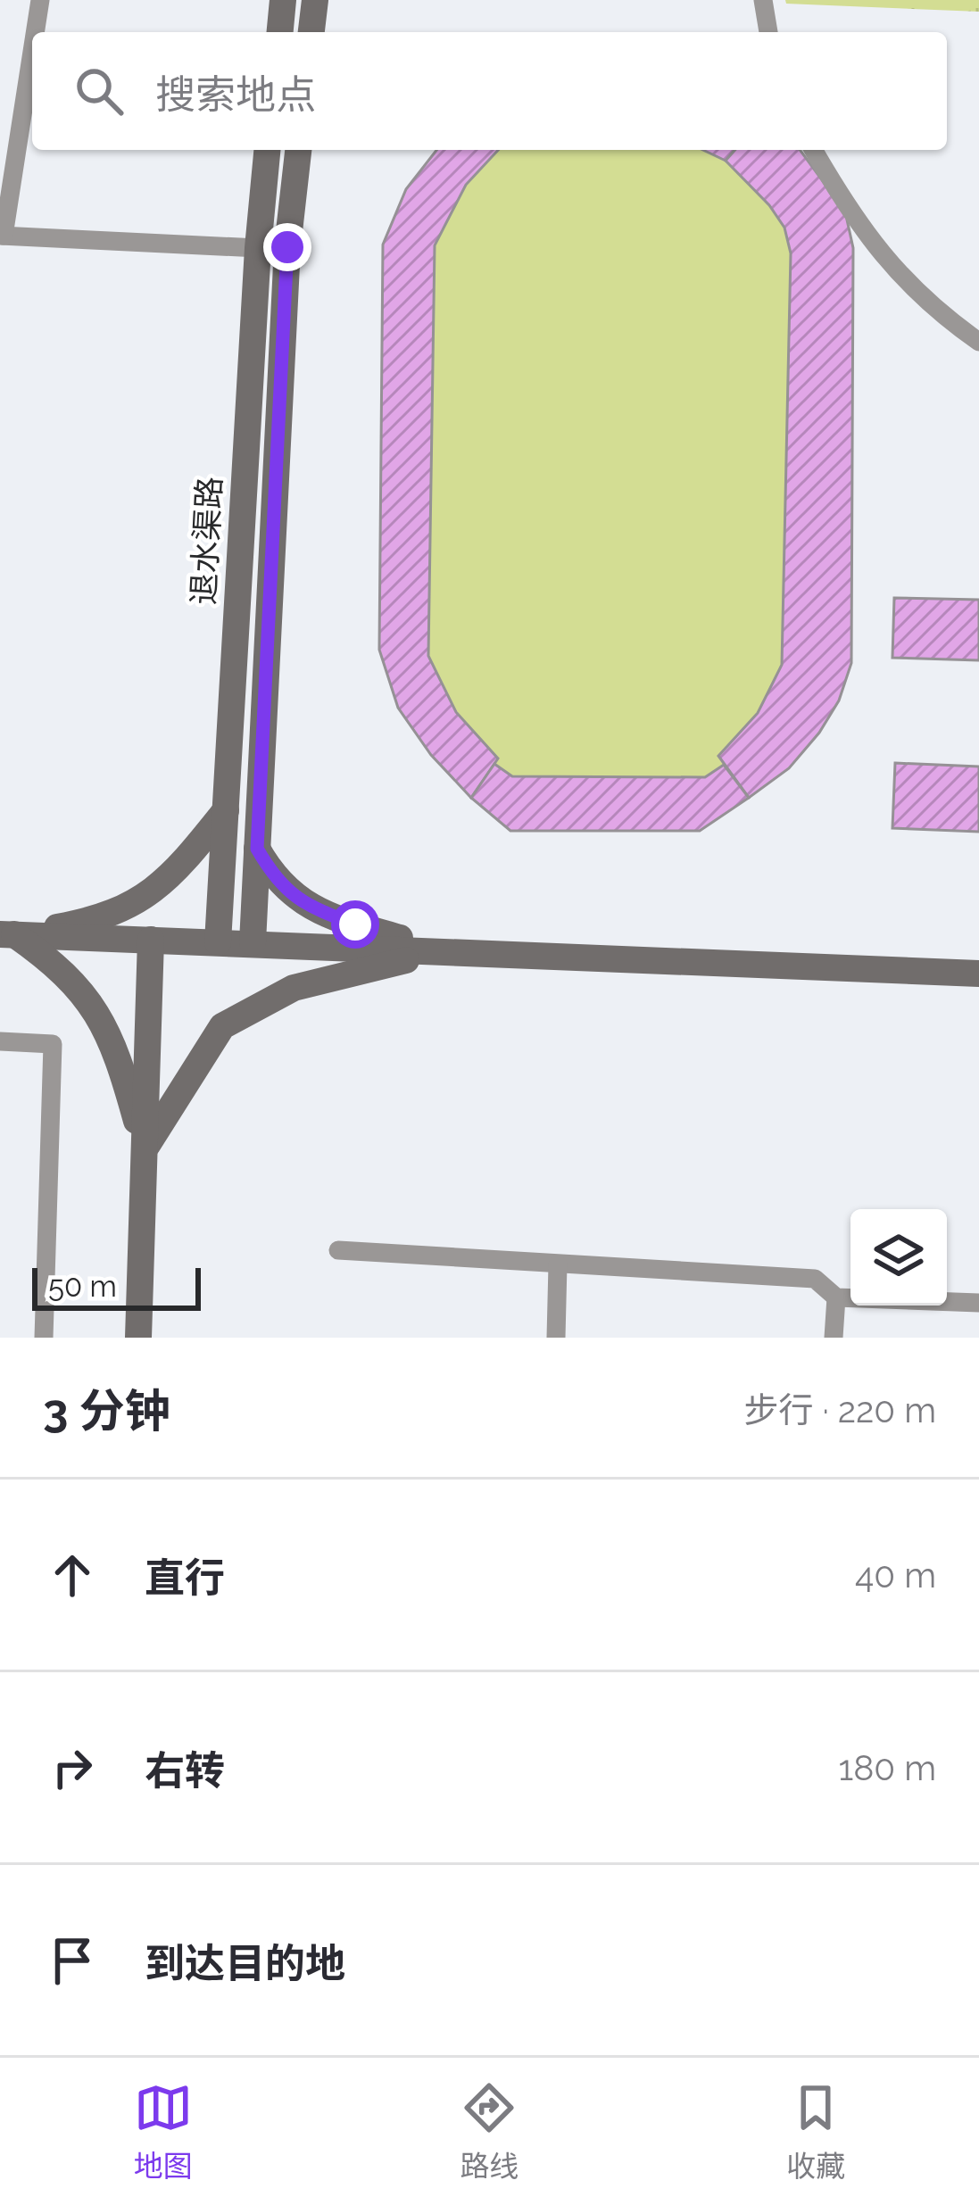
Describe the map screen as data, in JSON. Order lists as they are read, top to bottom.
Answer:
{
  "streets": {
    "main road": ["退水渠路"]
  },
  "scale_bar": "50 m",
  "page": {
    "search": "搜索地点",
    "scale": "50 m",
    "heading": ["3 分钟", "步行 · 220 m"],
    "list": [
      ["直行", "40 m"],
      ["右转", "180 m"],
      "到达目的地"
    ],
    "nav": ["地图", "路线", "收藏"]
  }
}
